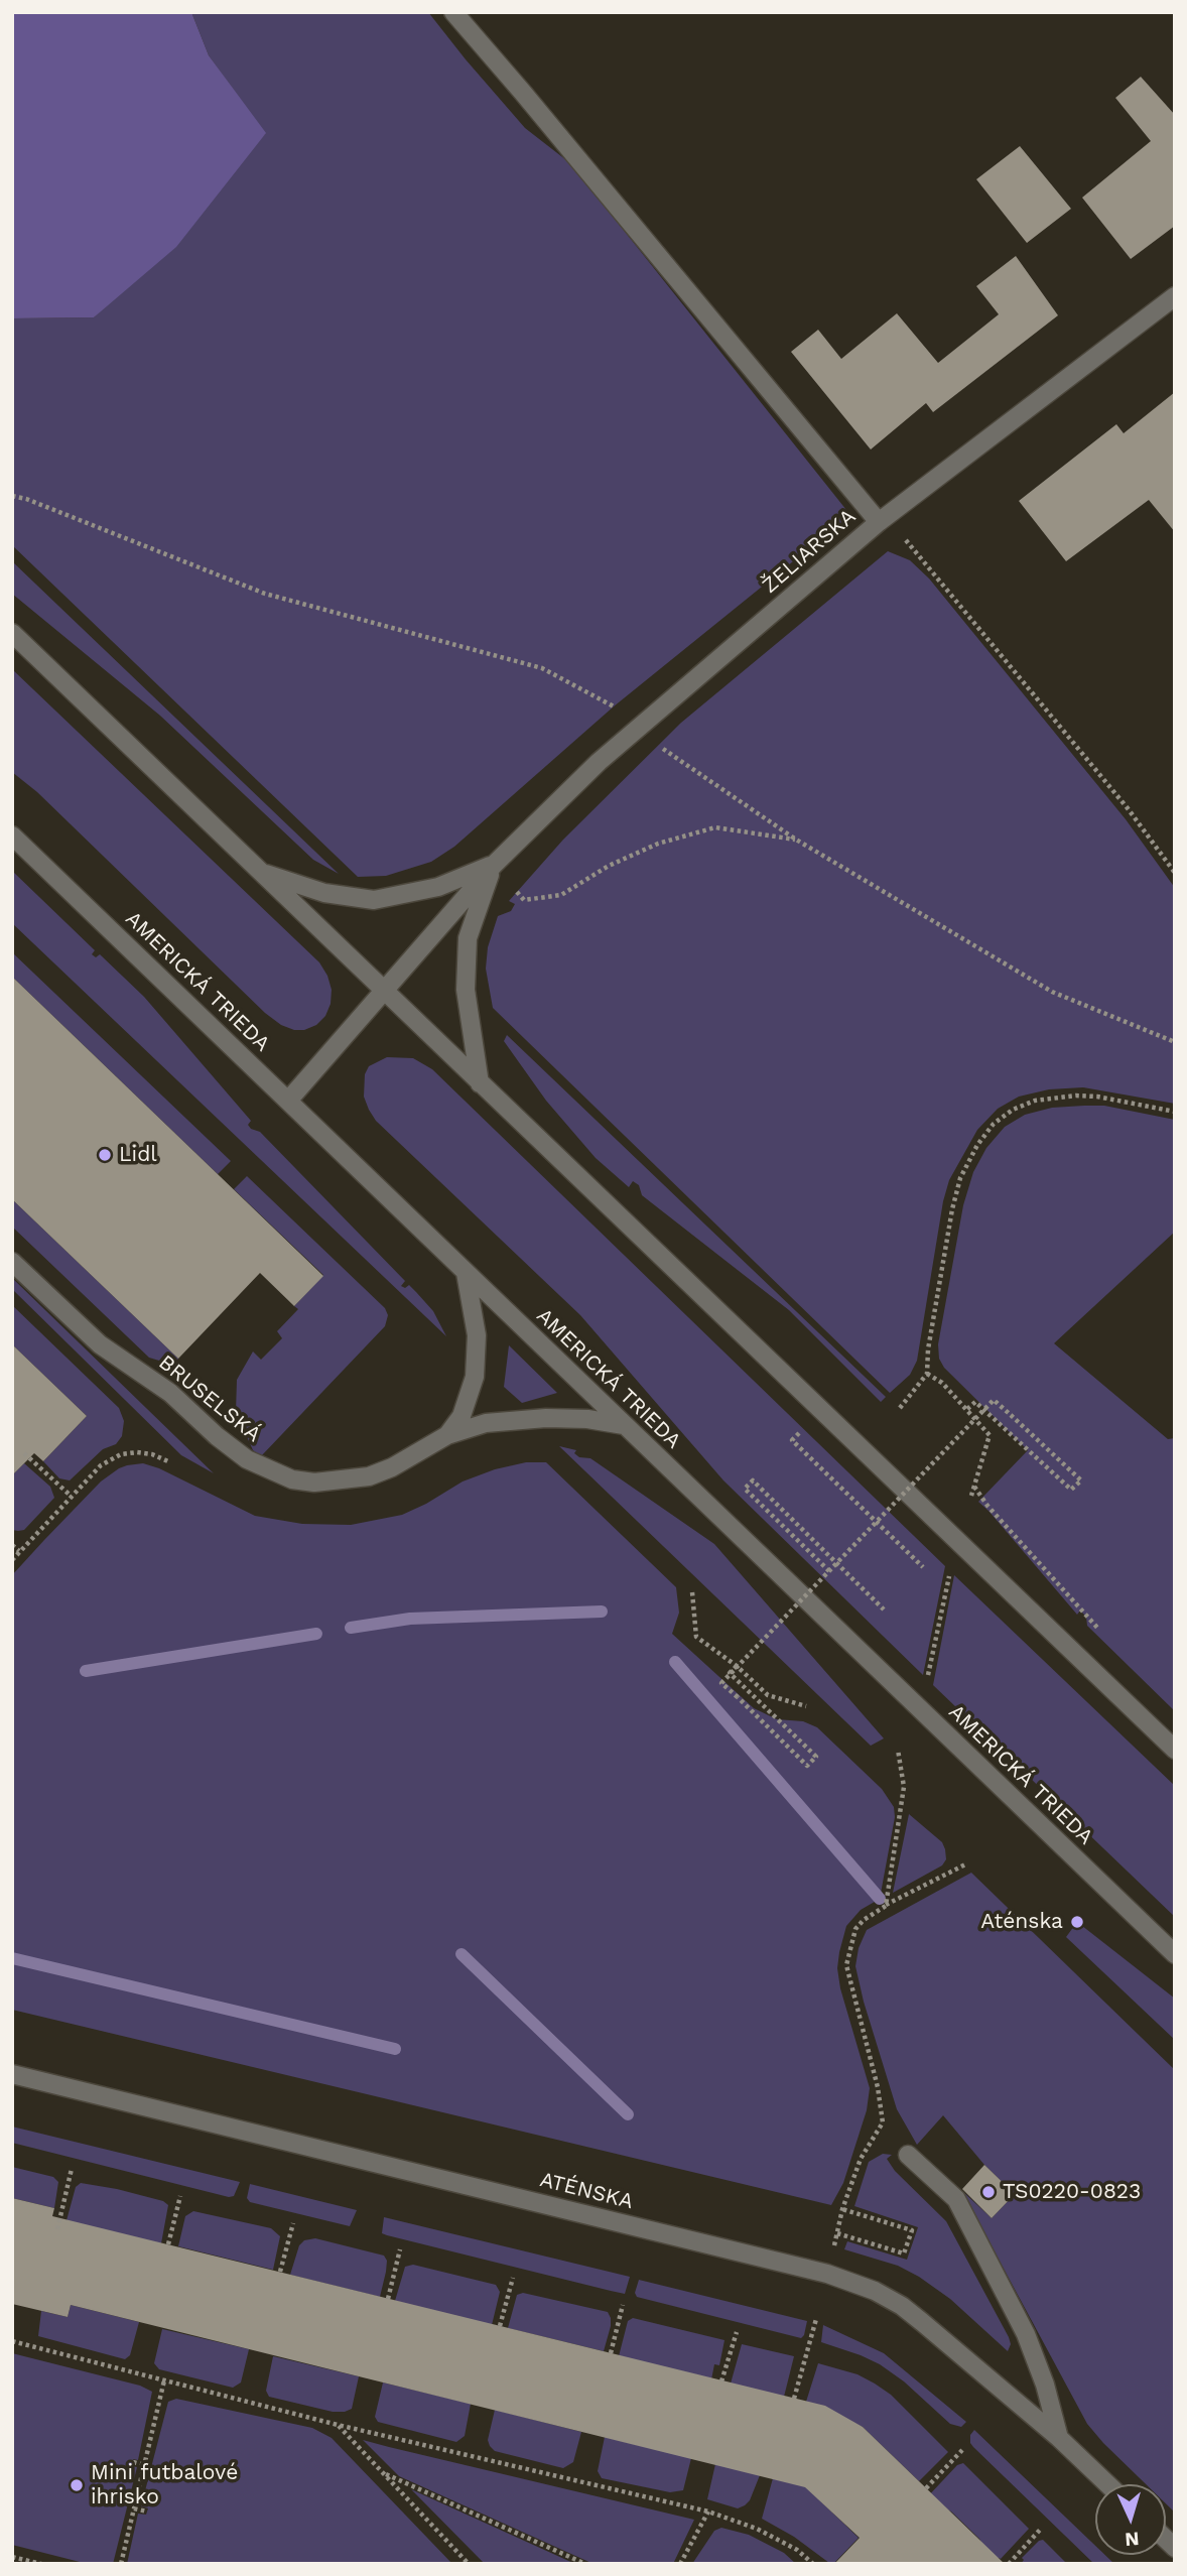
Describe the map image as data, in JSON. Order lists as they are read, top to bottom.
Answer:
{
  "streets": {
    "street": [
      "ŽELIARSKA",
      "AMERICKÁ TRIEDA",
      "BRUSELSKÁ",
      "ATÉNSKA"
    ]
  },
  "crossings": [
    ["ŽELIARSKA", "AMERICKÁ TRIEDA"],
    ["AMERICKÁ TRIEDA", "BRUSELSKÁ"]
  ],
  "places": [
    "Lidl",
    "Aténska",
    "TS0220-0823",
    "Mini futbalové ihrisko"
  ],
  "north": "bottom"
}
